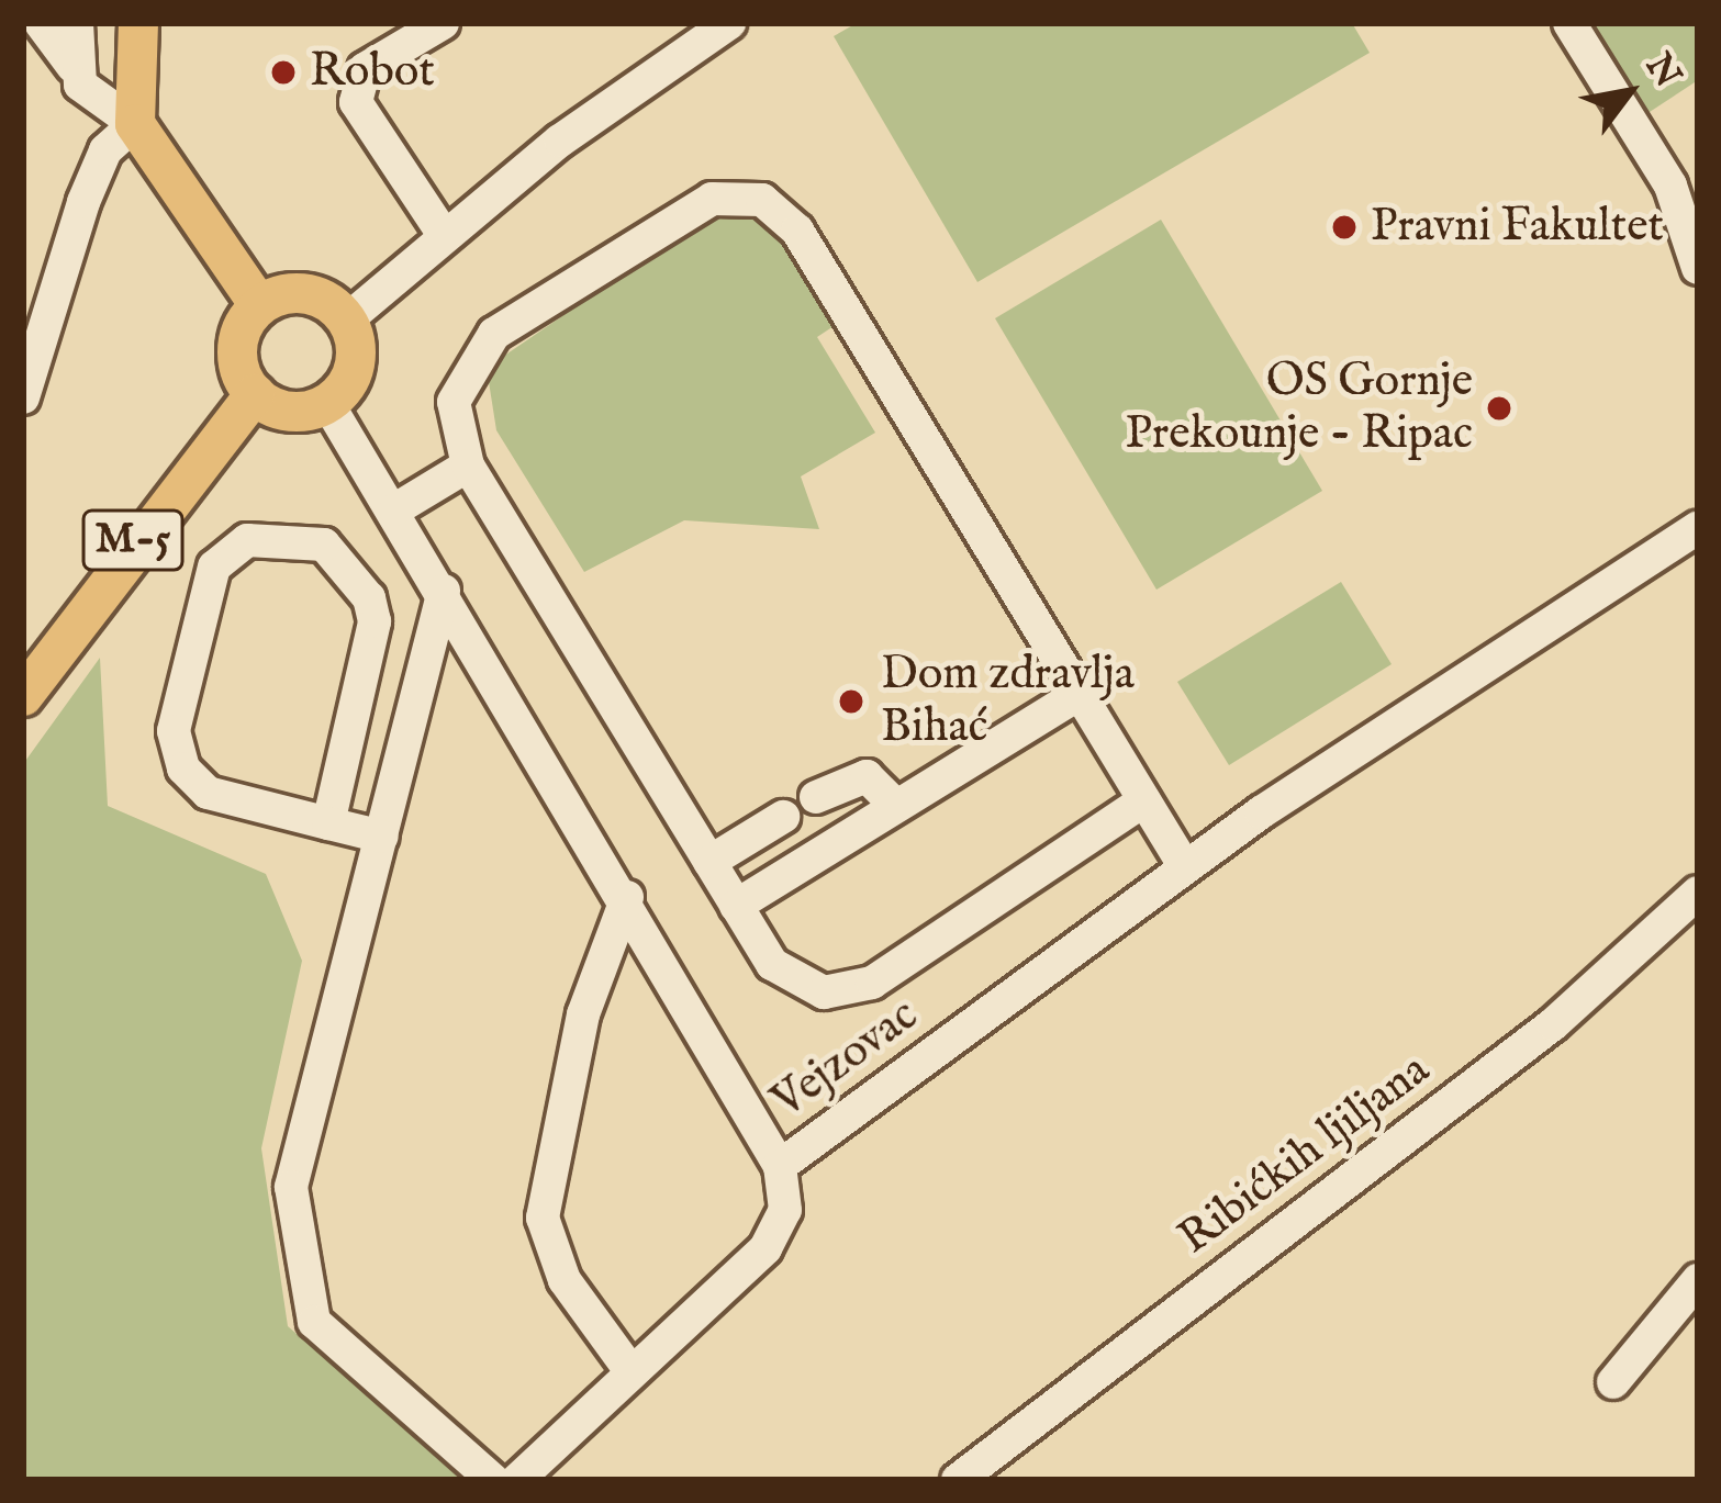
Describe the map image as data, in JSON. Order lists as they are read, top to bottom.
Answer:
{
  "streets": {
    "main road": ["M-5"],
    "street": ["Vejzovac", "Ribićkih ljiljana"]
  },
  "crossings": [
    ["M-5", "Vejzovac"]
  ],
  "places": [
    "Robot",
    "Pravni Fakultet",
    "OS Gornje Prekounje - Ripac",
    "Dom zdravlja Bihać"
  ],
  "north": "top right"
}
